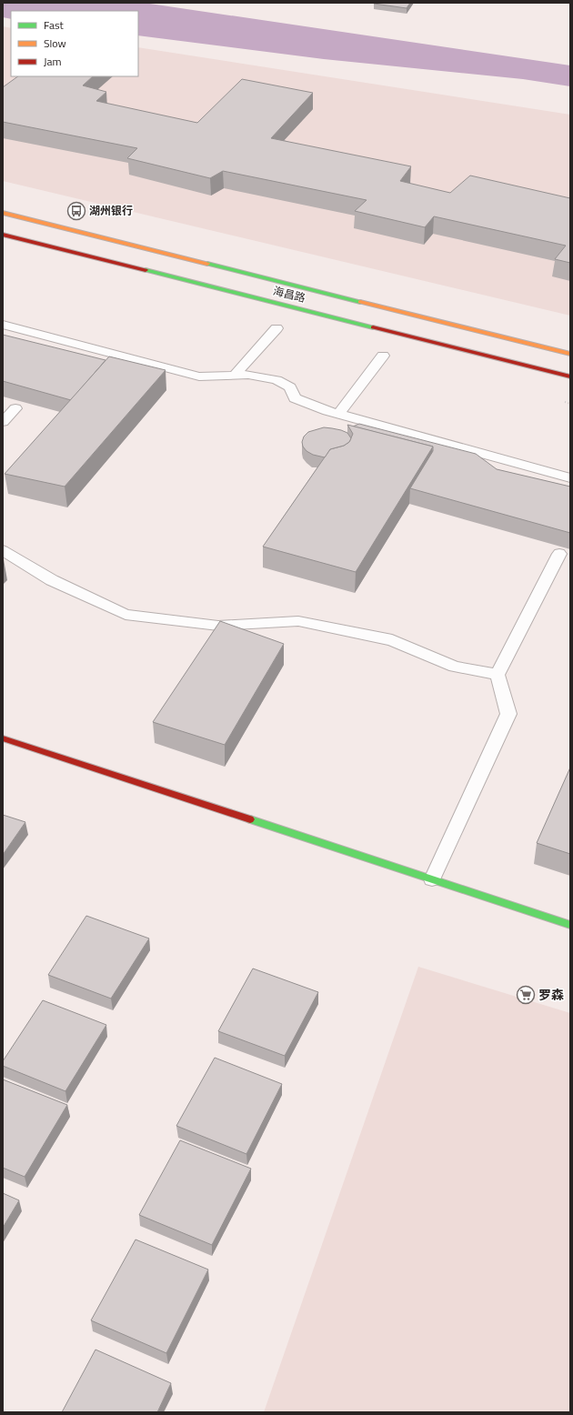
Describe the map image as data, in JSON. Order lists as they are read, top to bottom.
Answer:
{
  "streets": {
    "main road": ["海昌路"]
  },
  "places": {
    "bus stop": ["湖州银行"],
    "supermarket": ["罗森"]
  },
  "legend": ["Fast", "Slow", "Jam"]
}
